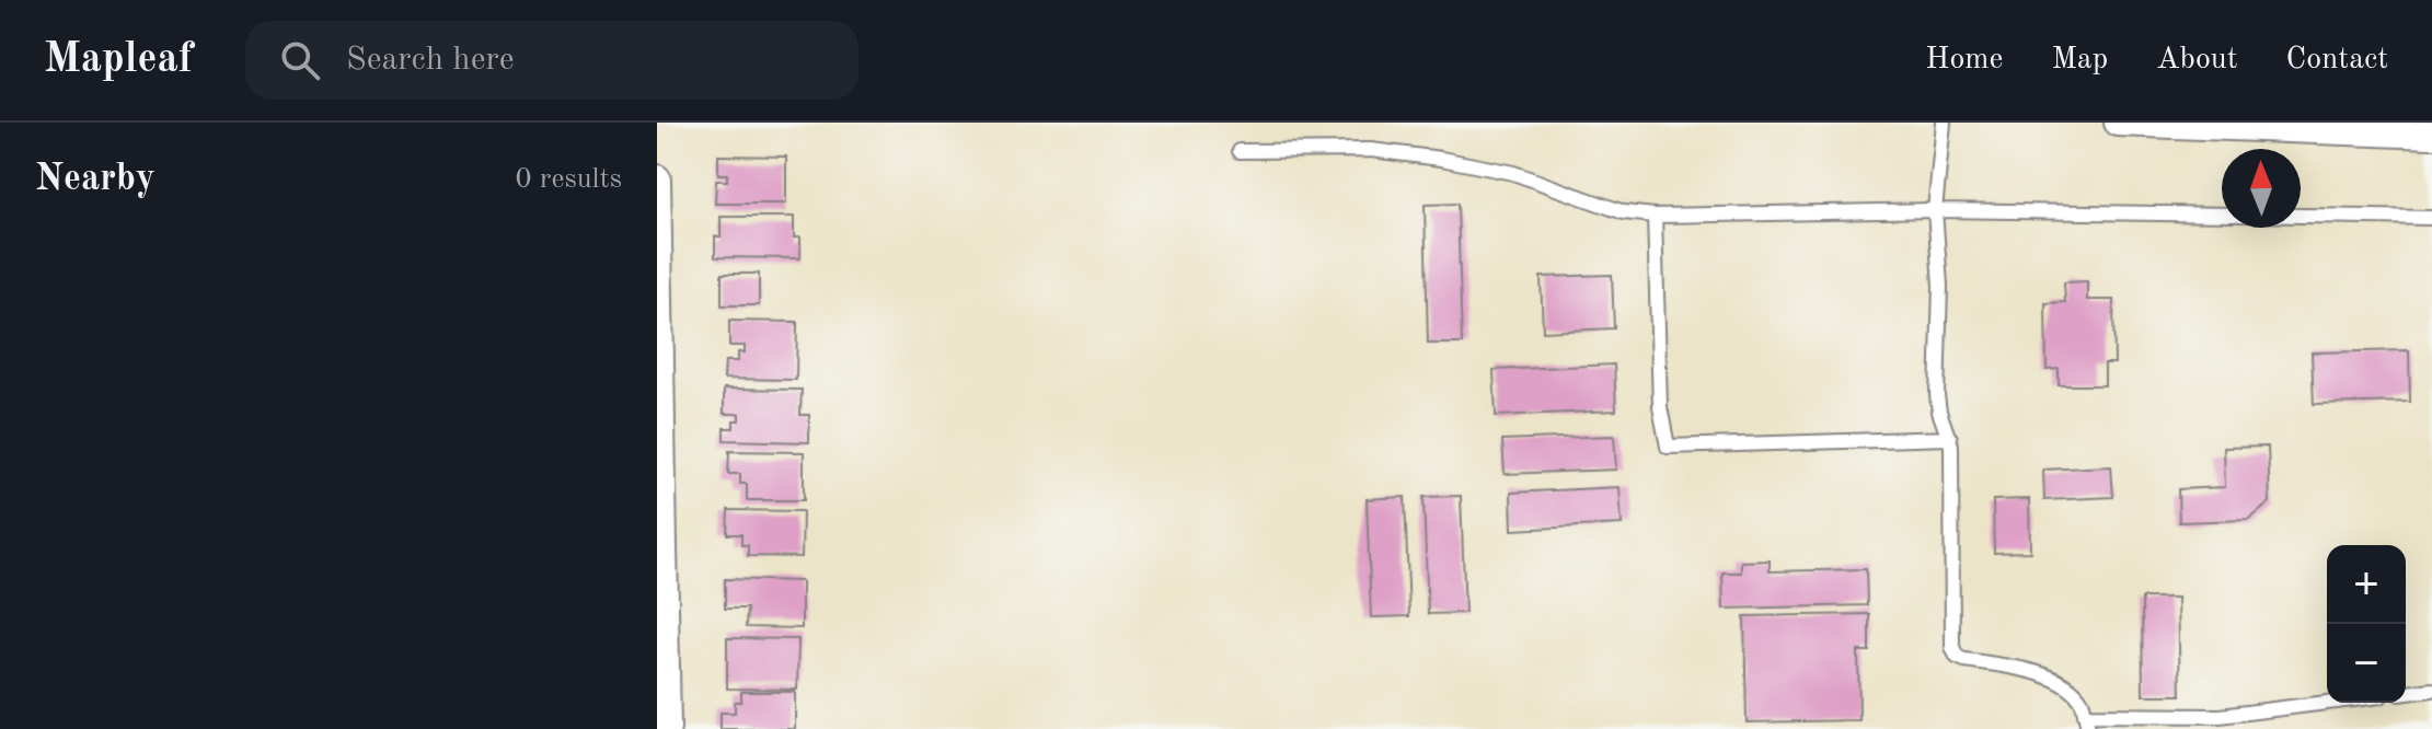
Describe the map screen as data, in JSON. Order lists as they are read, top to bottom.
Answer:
{
  "north": "top",
  "page": {
    "header": "Mapleaf",
    "search": "Search here",
    "nav": [
      "Home",
      "Map",
      "About",
      "Contact"
    ],
    "heading": ["Nearby", "0 results"],
    "map_buttons": ["+", "−"]
  }
}
